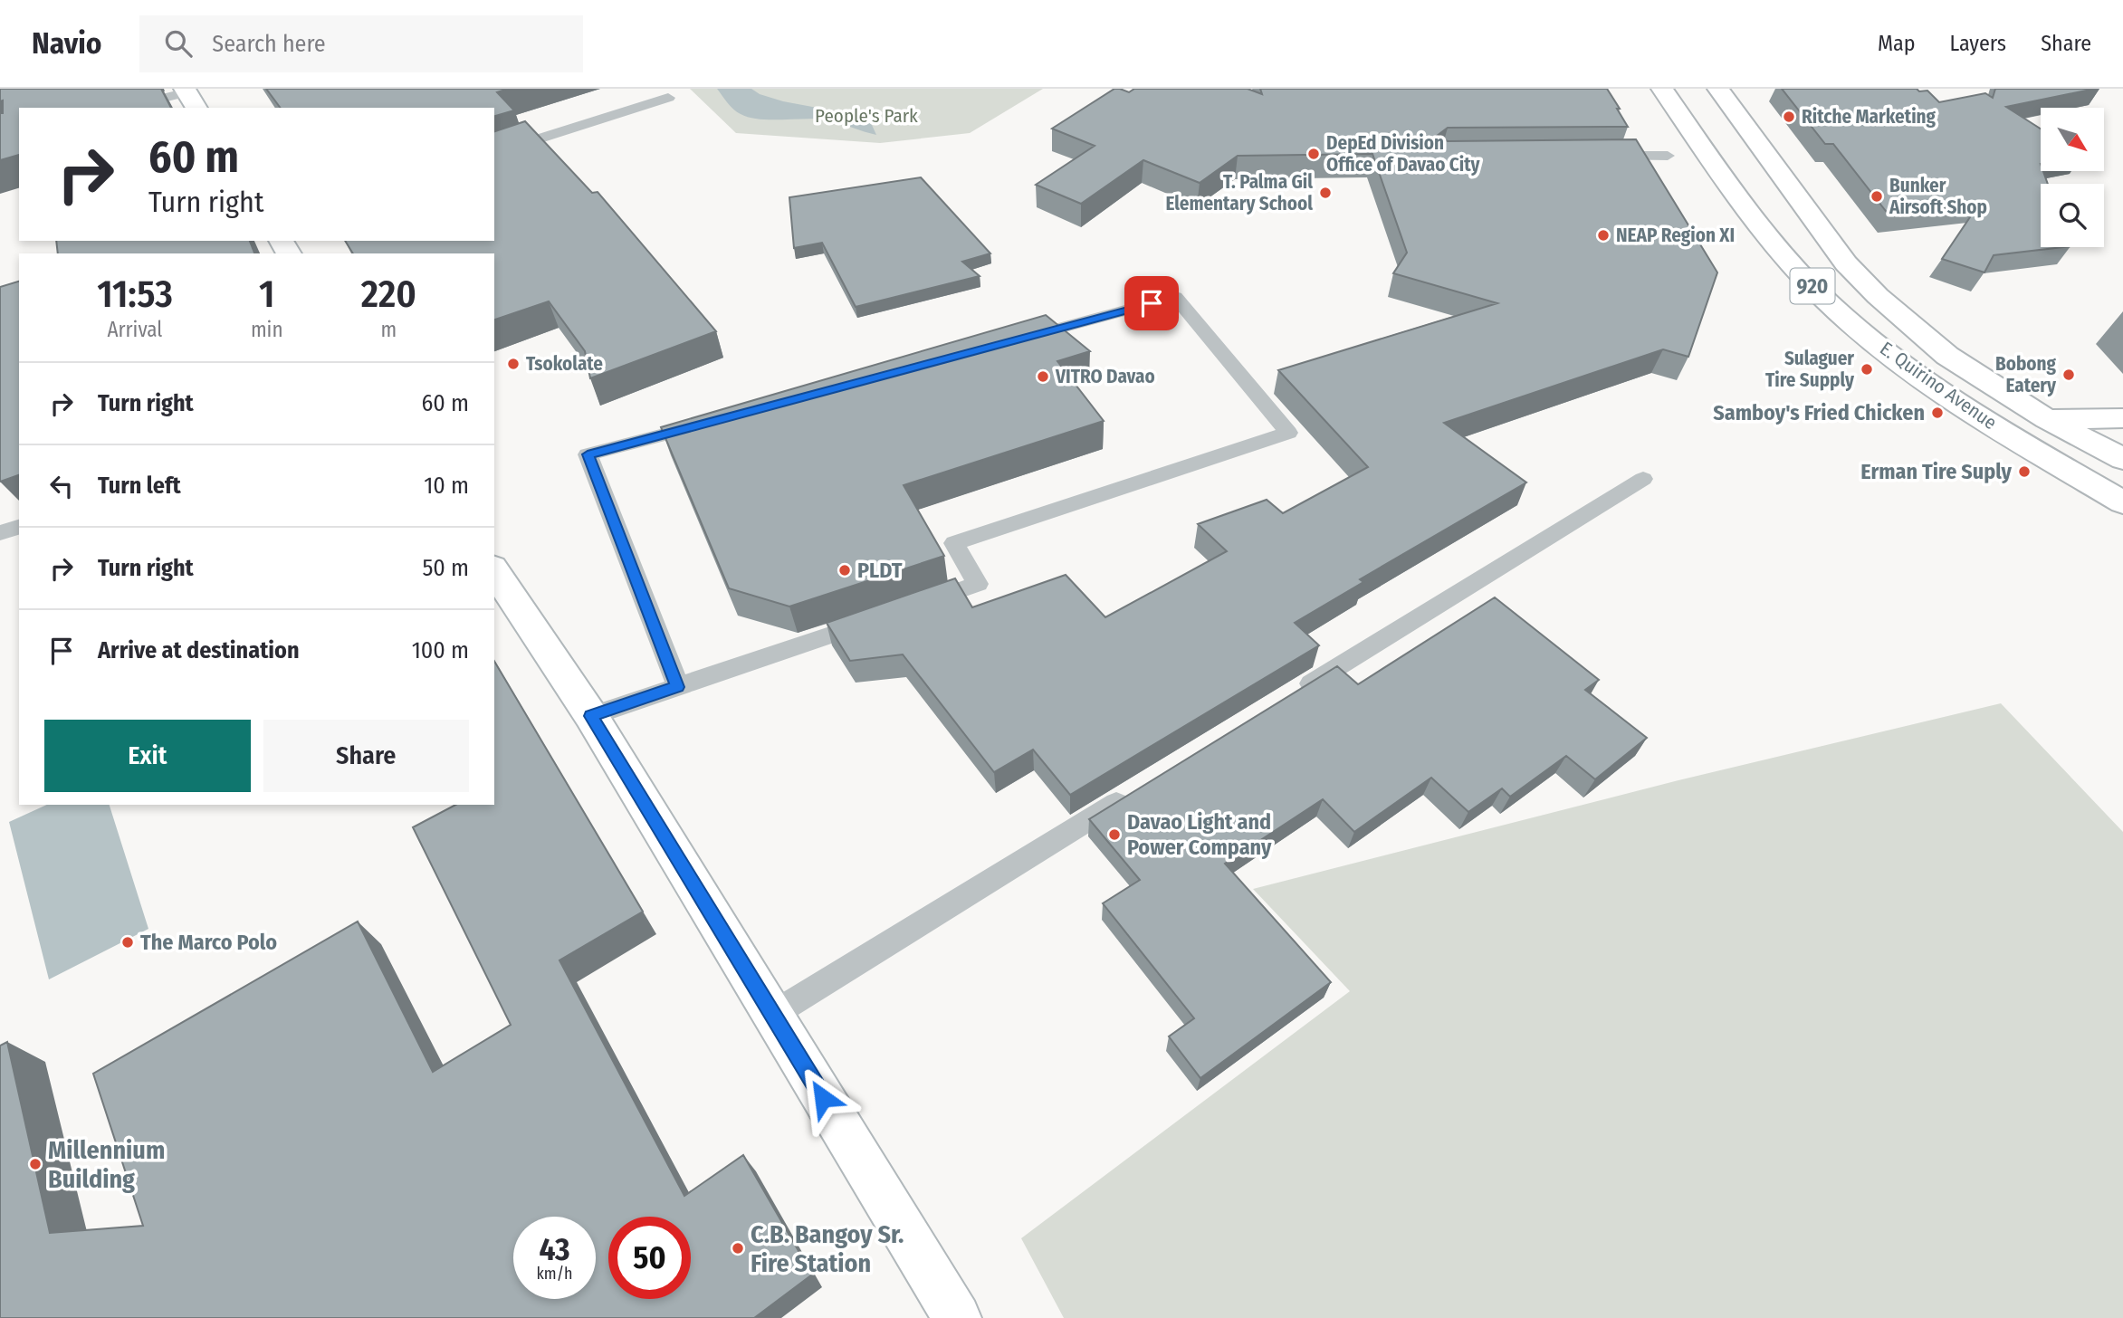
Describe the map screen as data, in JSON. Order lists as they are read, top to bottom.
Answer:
{
  "streets": {
    "main road": ["920", "E. Quirino Avenue"]
  },
  "parks": ["People's Park"],
  "places": [
    "Ritche Marketing",
    "DepEd Division Office of Davao City",
    "T. Palma Gil Elementary School",
    "Bunker Airsoft Shop",
    "NEAP Region XI",
    "Tsokolate",
    "Sulaguer Tire Supply",
    "Bobong Eatery",
    "VITRO Davao",
    "Samboy's Fried Chicken",
    "Erman Tire Suply",
    "PLDT",
    "Davao Light and Power Company",
    "The Marco Polo",
    "Millennium Building",
    "C.B. Bangoy Sr. Fire Station"
  ],
  "north": "bottom right",
  "page": {
    "header": "Navio",
    "search": "Search here",
    "nav": ["Map", "Layers", "Share"],
    "turn": ["60 m", "Turn right"],
    "eta": [
      "11:53",
      "Arrival",
      "1",
      "min",
      "220",
      "m"
    ],
    "list": [
      {
        "name": "Turn right",
        "value": "60 m"
      },
      {
        "name": "Turn left",
        "value": "10 m"
      },
      {
        "name": "Turn right",
        "value": "50 m"
      },
      {
        "name": "Arrive at destination",
        "value": "100 m"
      }
    ],
    "buttons": ["Exit", "Share"],
    "speed": "43 km/h",
    "limit": "50"
  }
}
